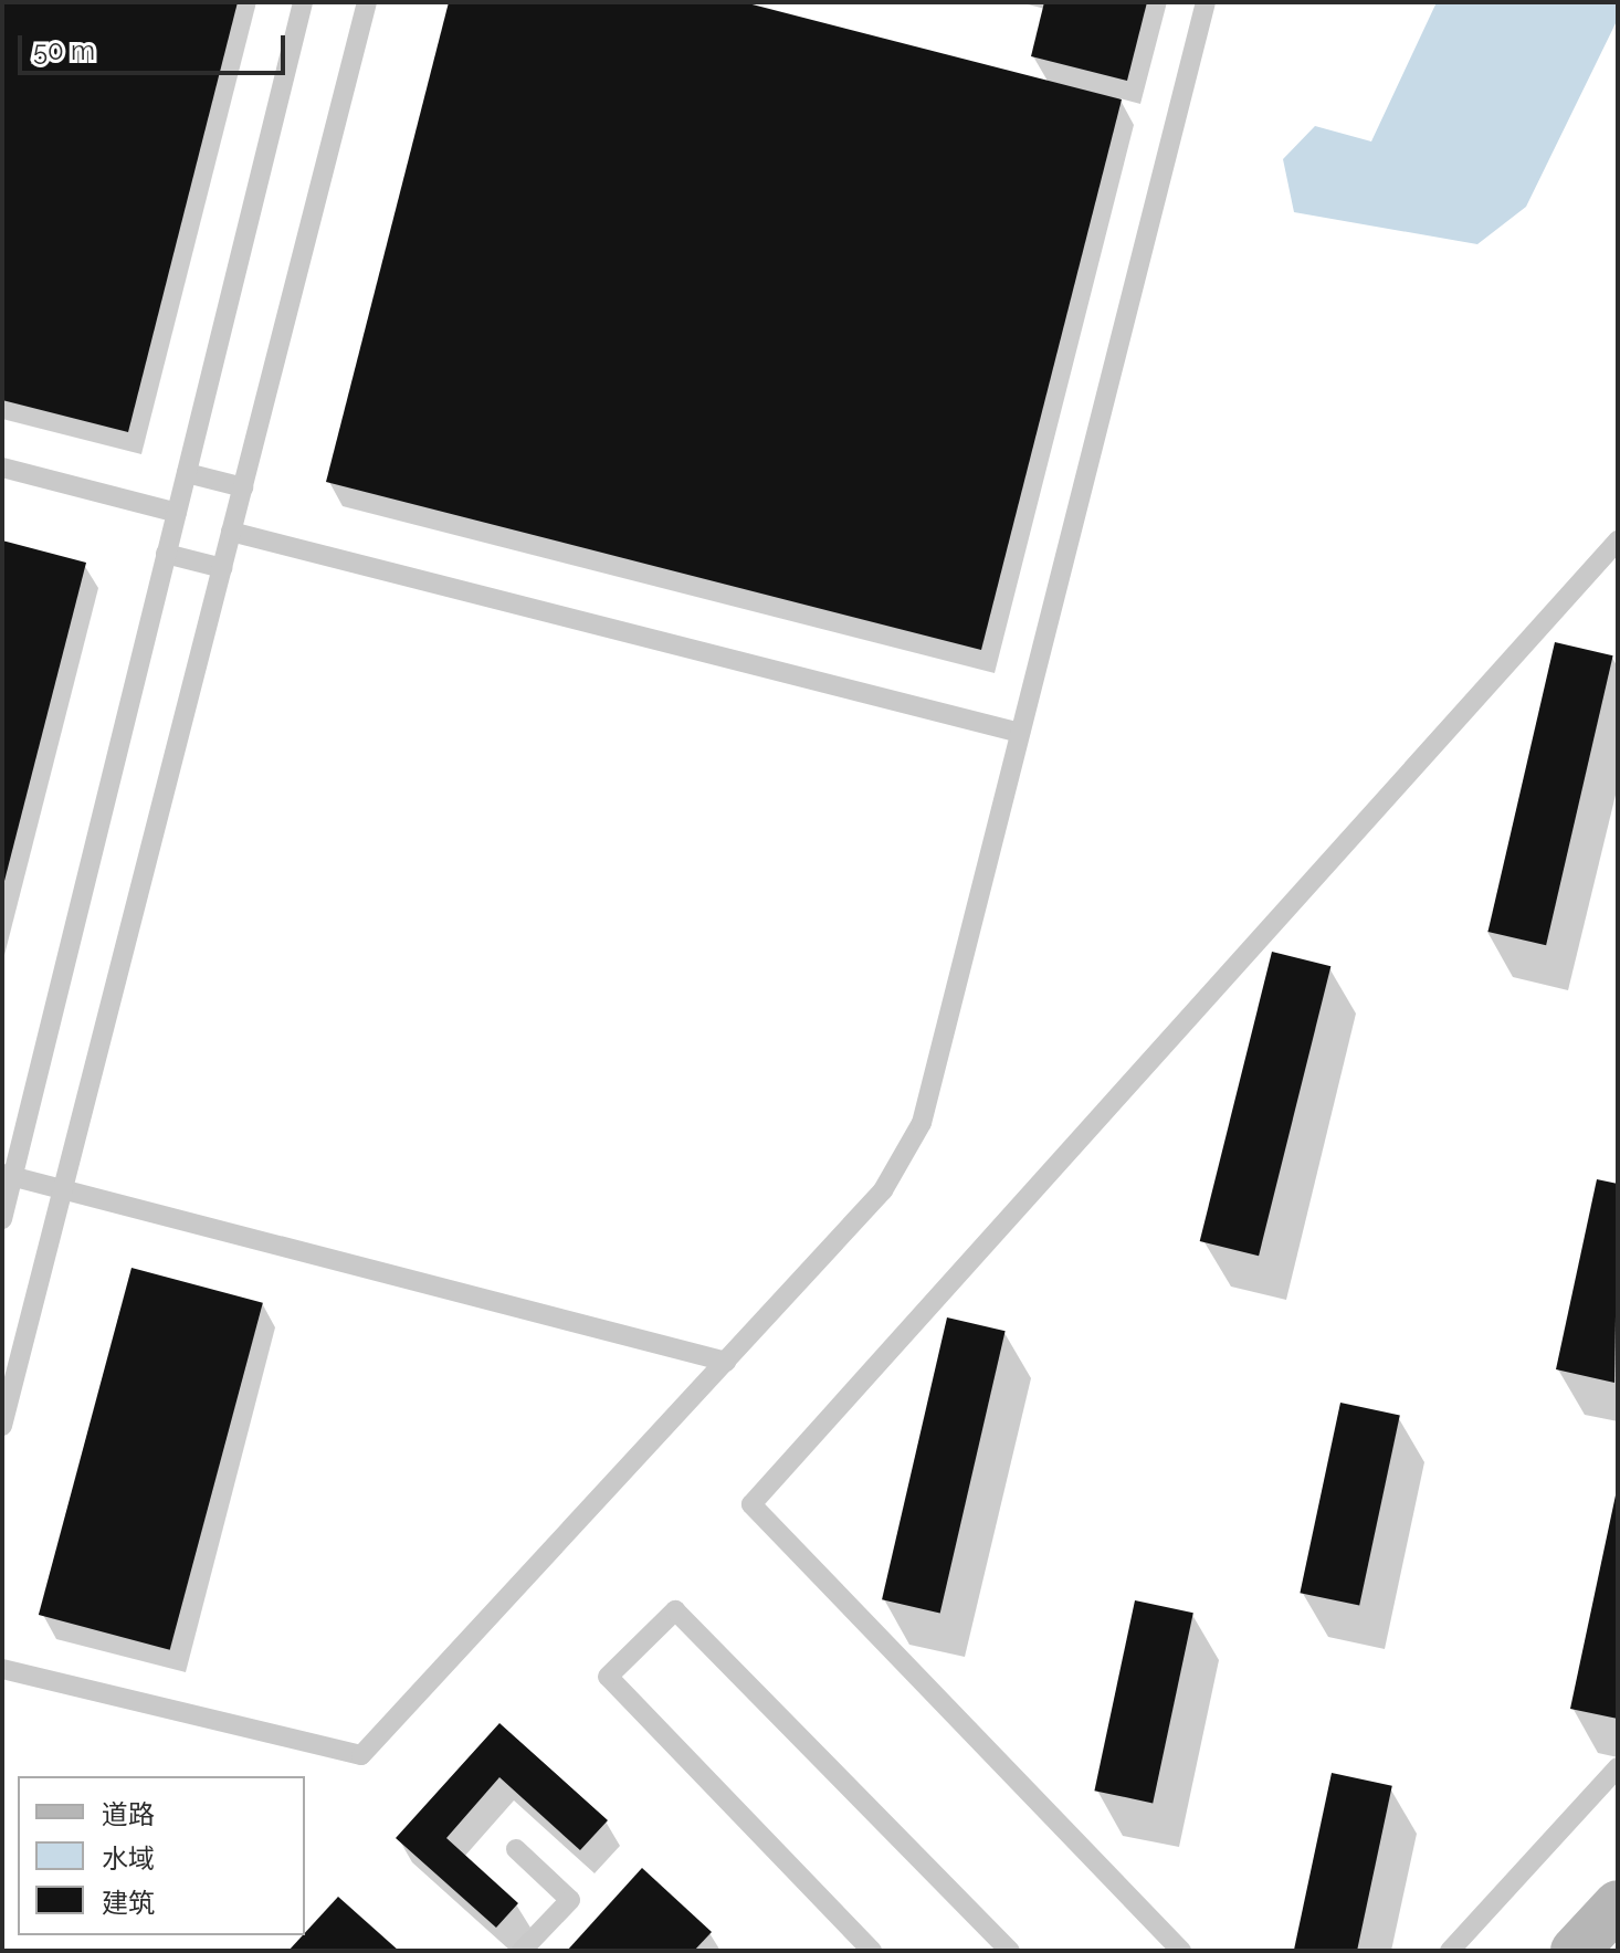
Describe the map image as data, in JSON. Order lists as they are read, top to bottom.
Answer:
{
  "legend": ["道路", "水域", "建筑"],
  "scale_bar": "50 m"
}
